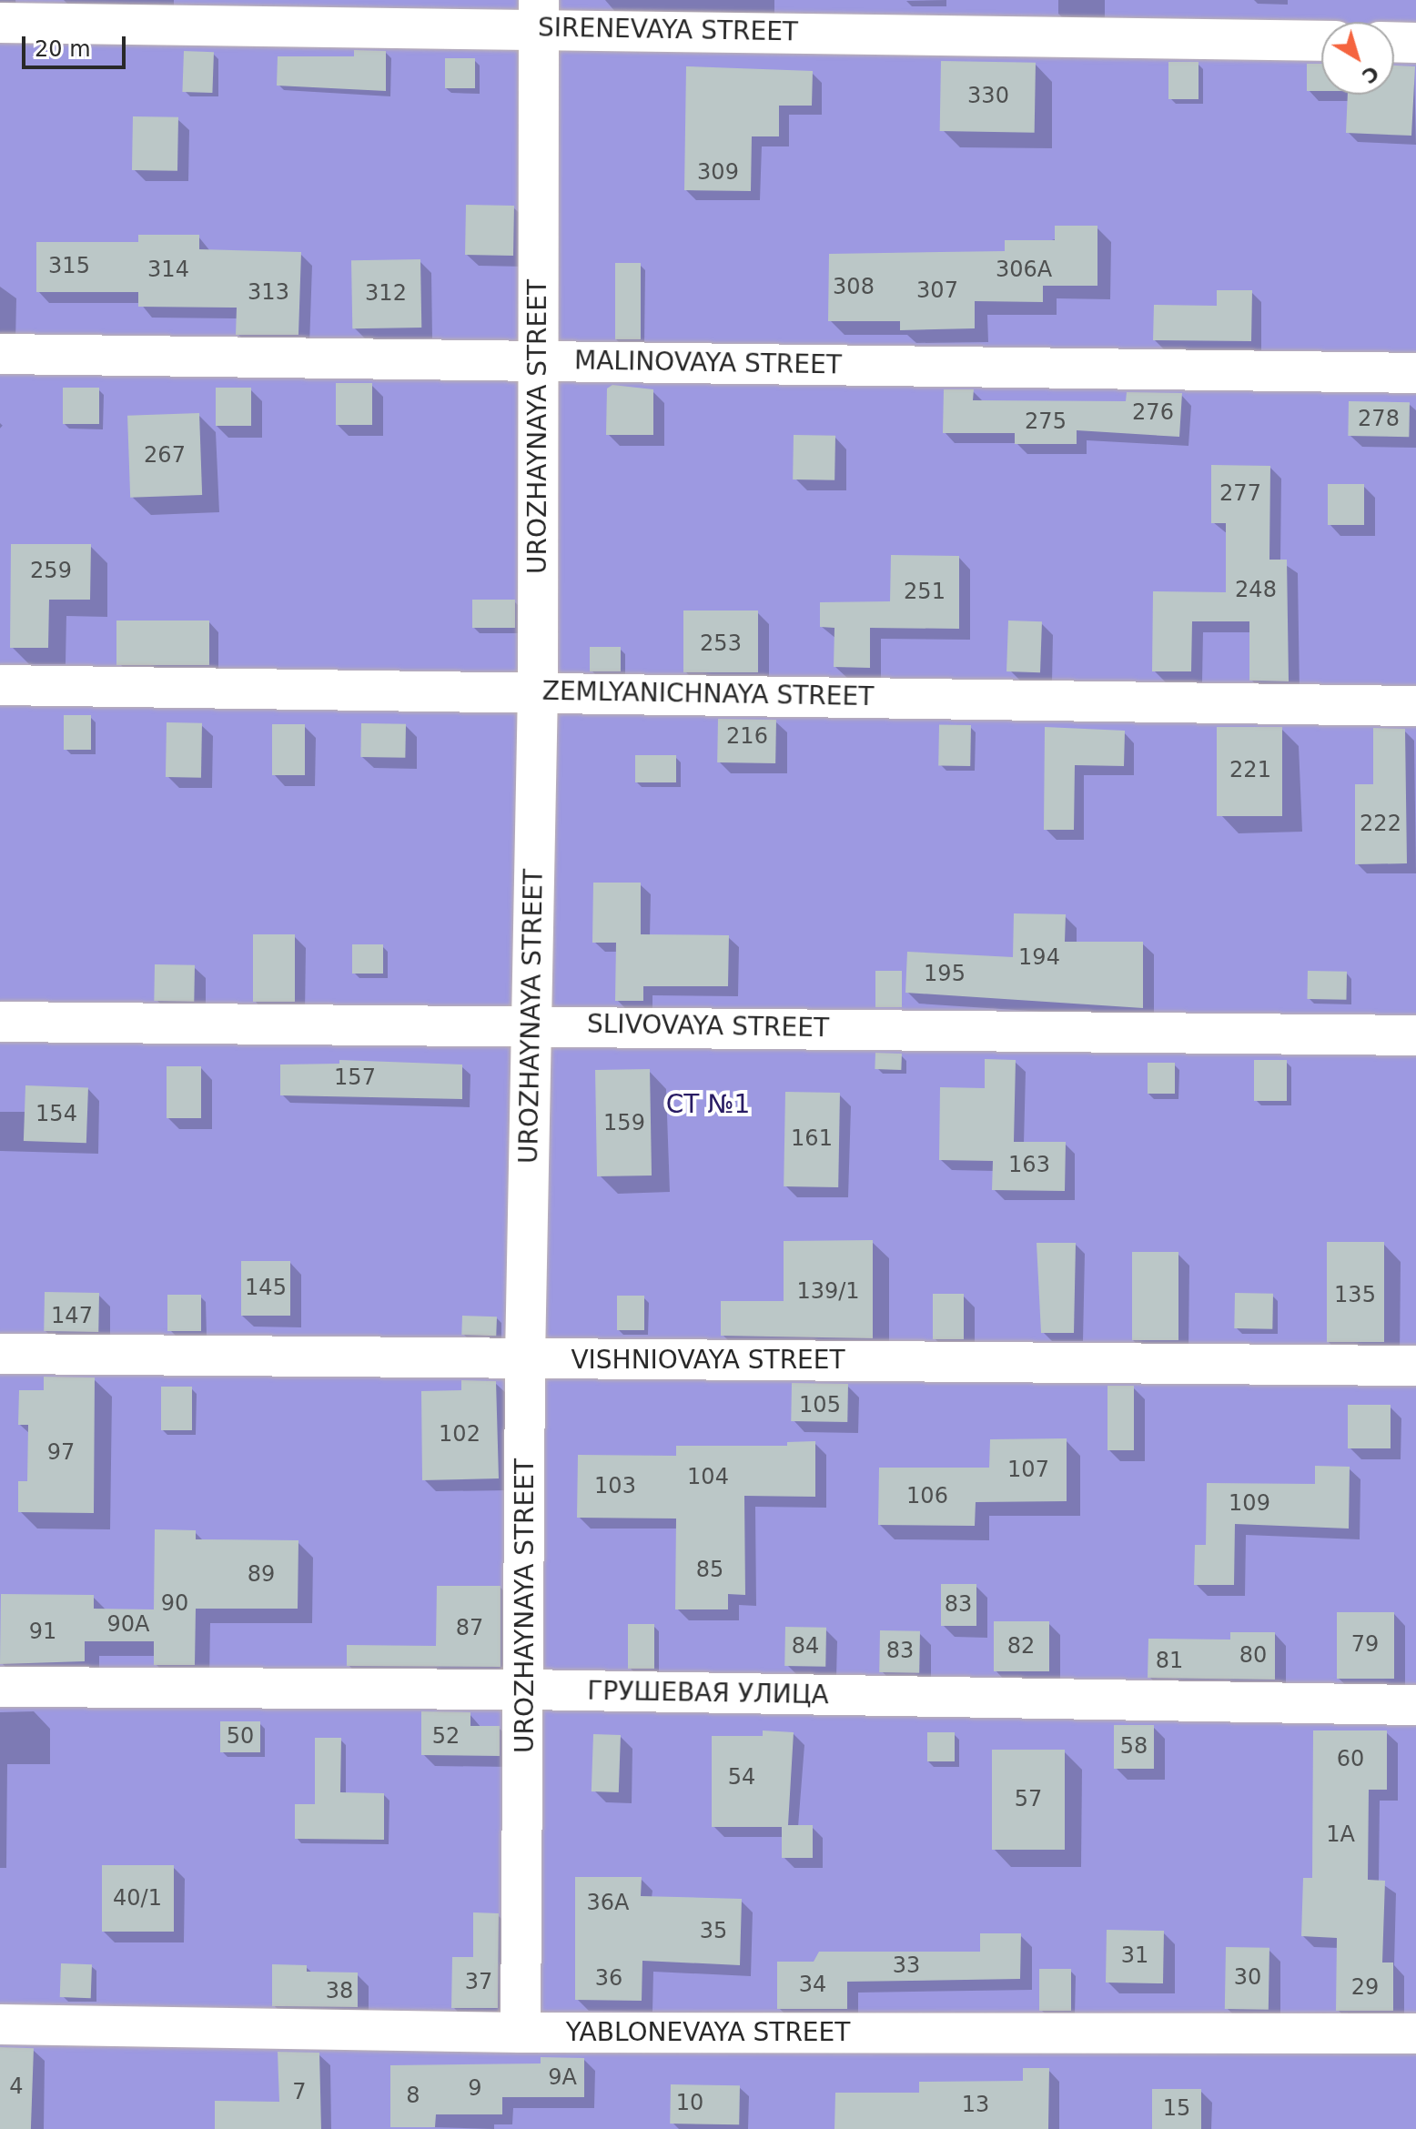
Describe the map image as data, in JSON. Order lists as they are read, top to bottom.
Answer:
{
  "streets": {
    "street": [
      "SIRENEVAYA STREET",
      "MALINOVAYA STREET",
      "UROZHAYNAYA STREET",
      "ZEMLYANICHNAYA STREET",
      "SLIVOVAYA STREET",
      "VISHNIOVAYA STREET",
      "ГРУШЕВАЯ УЛИЦА",
      "YABLONEVAYA STREET"
    ]
  },
  "crossings": [
    ["SIRENEVAYA STREET", "UROZHAYNAYA STREET"],
    ["MALINOVAYA STREET", "UROZHAYNAYA STREET"],
    ["UROZHAYNAYA STREET", "ZEMLYANICHNAYA STREET"],
    ["UROZHAYNAYA STREET", "SLIVOVAYA STREET"],
    ["UROZHAYNAYA STREET", "VISHNIOVAYA STREET"],
    ["UROZHAYNAYA STREET", "ГРУШЕВАЯ УЛИЦА"],
    ["UROZHAYNAYA STREET", "YABLONEVAYA STREET"]
  ],
  "parks": ["СТ №1"],
  "house_numbers": [
    "330",
    "309",
    "315",
    "314",
    "306А",
    "308",
    "307",
    "313",
    "312",
    "276",
    "278",
    "275",
    "267",
    "277",
    "259",
    "248",
    "251",
    "253",
    "216",
    "221",
    "222",
    "194",
    "195",
    "157",
    "154",
    "159",
    "161",
    "163",
    "145",
    "139/1",
    "135",
    "147",
    "105",
    "102",
    "97",
    "107",
    "104",
    "103",
    "106",
    "109",
    "85",
    "89",
    "90",
    "83",
    "90А",
    "87",
    "91",
    "79",
    "84",
    "82",
    "83",
    "80",
    "81",
    "50",
    "52",
    "58",
    "60",
    "54",
    "57",
    "1А",
    "40/1",
    "36А",
    "35",
    "31",
    "33",
    "30",
    "36",
    "37",
    "34",
    "29",
    "38",
    "9А",
    "4",
    "9",
    "7",
    "8",
    "10",
    "13",
    "15"
  ],
  "scale_bar": "20 m",
  "north": "bottom right"
}
